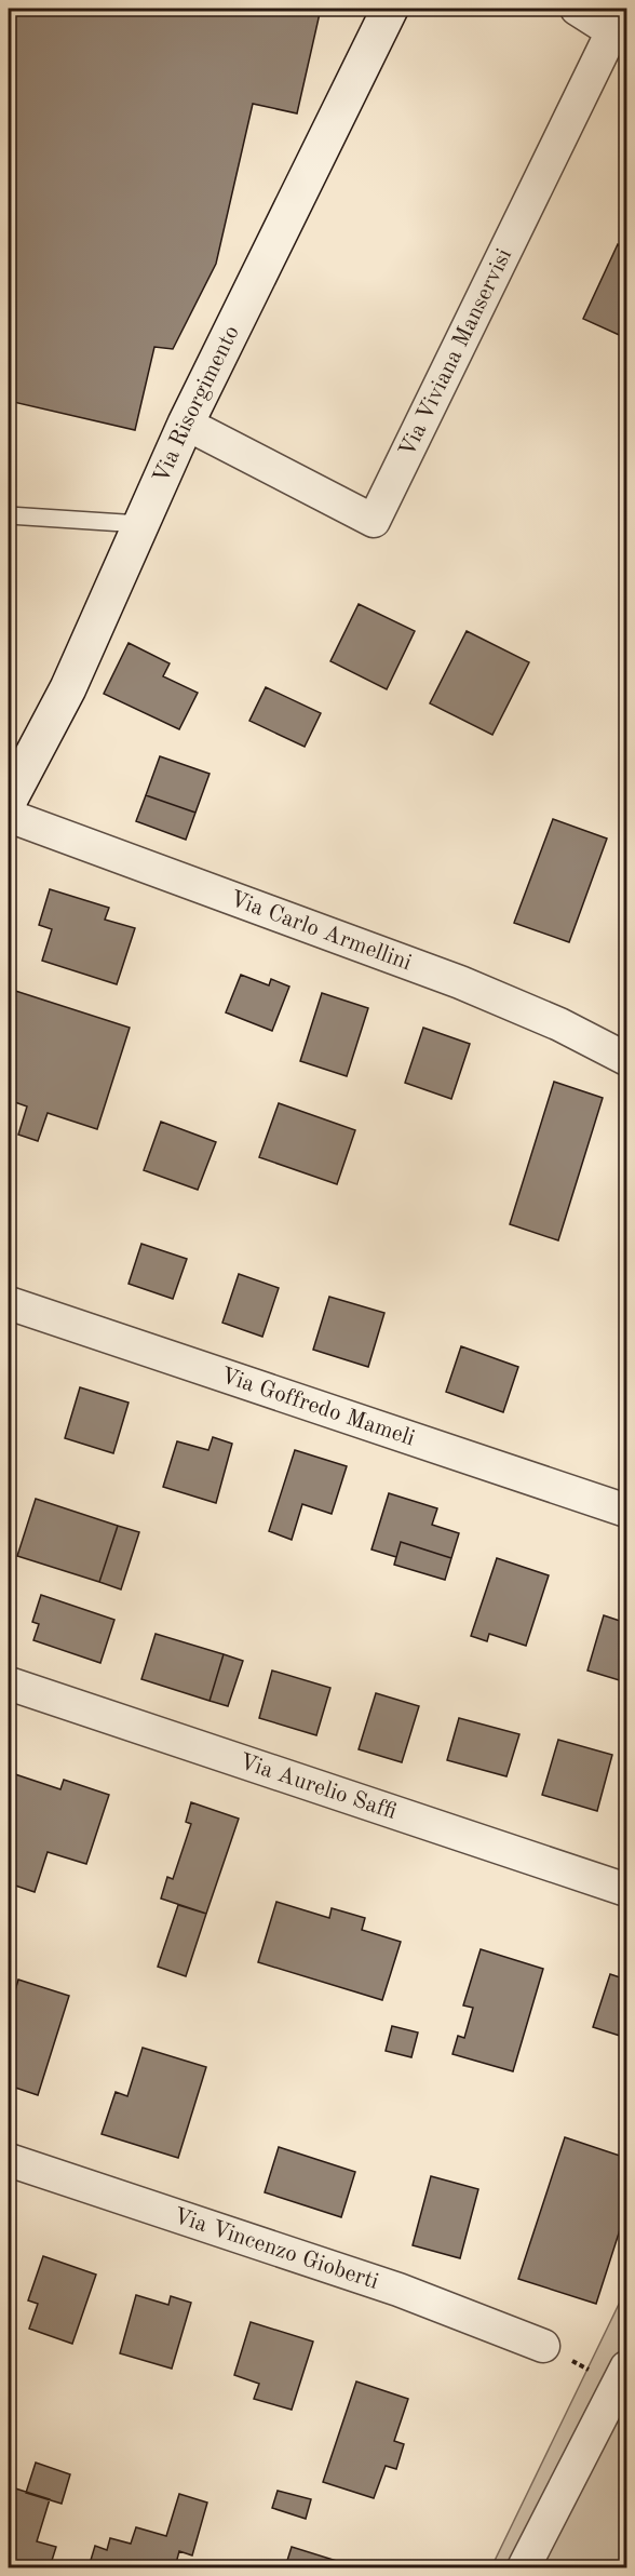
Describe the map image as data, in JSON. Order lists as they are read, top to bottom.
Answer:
{
  "streets": {
    "street": [
      "Via Viviana Manservisi",
      "Via Risorgimento",
      "Via Carlo Armellini",
      "Via Goffredo Mameli",
      "Via Aurelio Saffi",
      "Via Vincenzo Gioberti"
    ]
  },
  "crossings": [
    ["Via Viviana Manservisi", "Via Risorgimento"]
  ]
}
